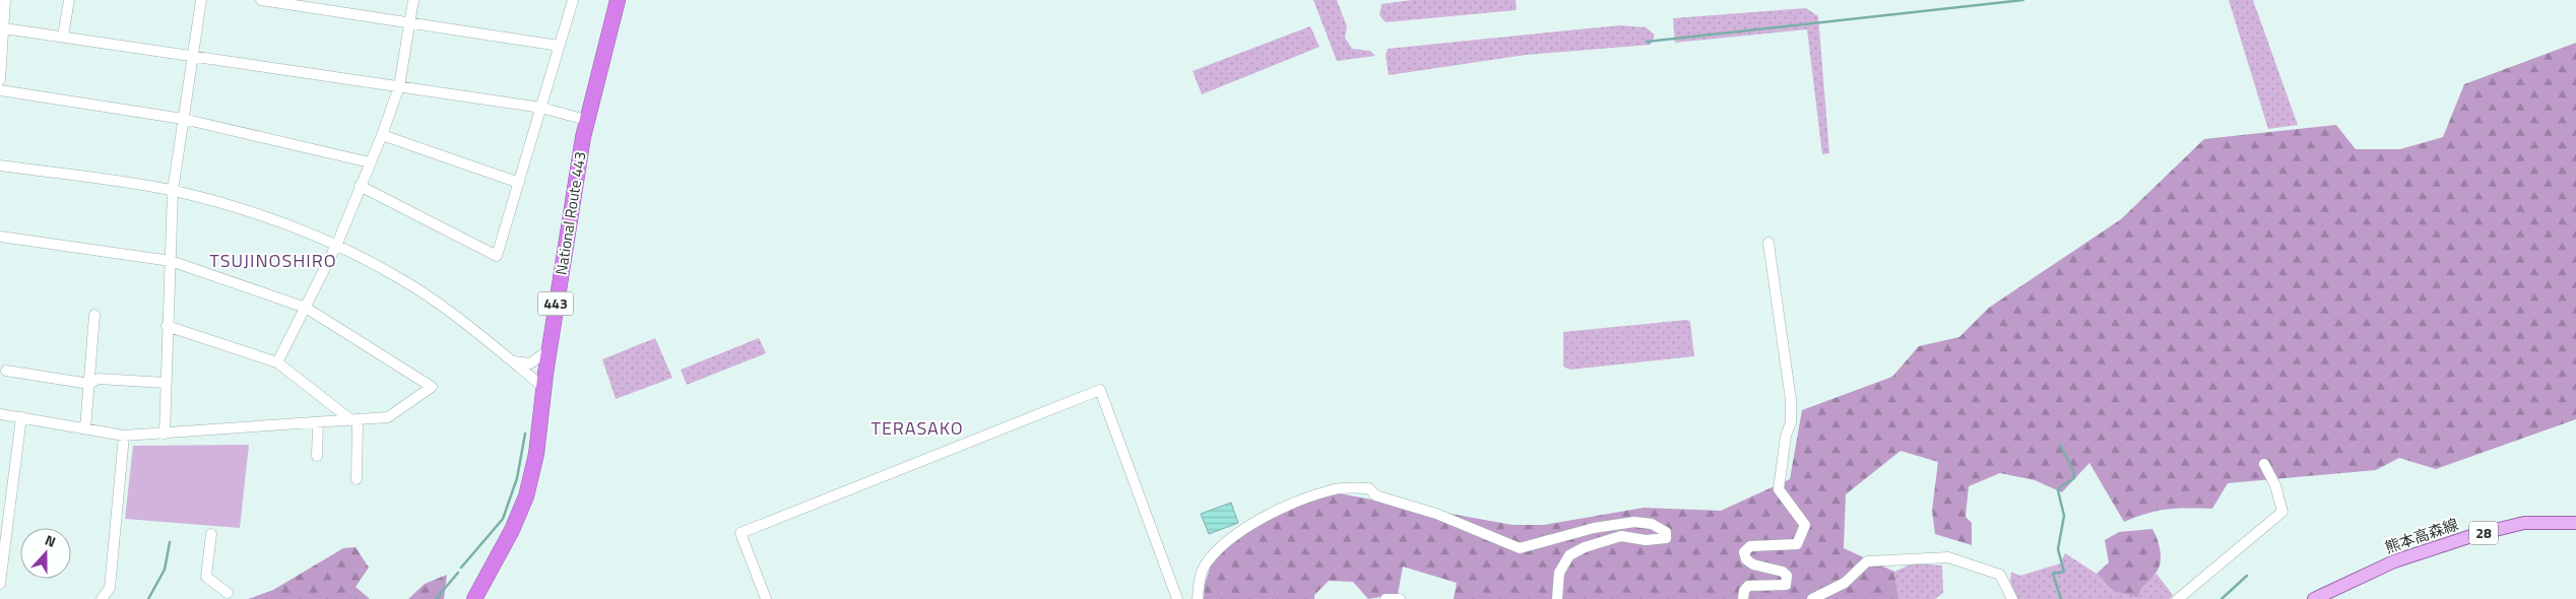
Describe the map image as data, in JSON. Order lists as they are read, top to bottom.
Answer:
{
  "streets": {
    "highway": ["National Route 443", "443"],
    "main road": ["28", "熊本高森線"]
  },
  "districts": ["TSUJINOSHIRO", "TERASAKO"],
  "north": "top"
}
